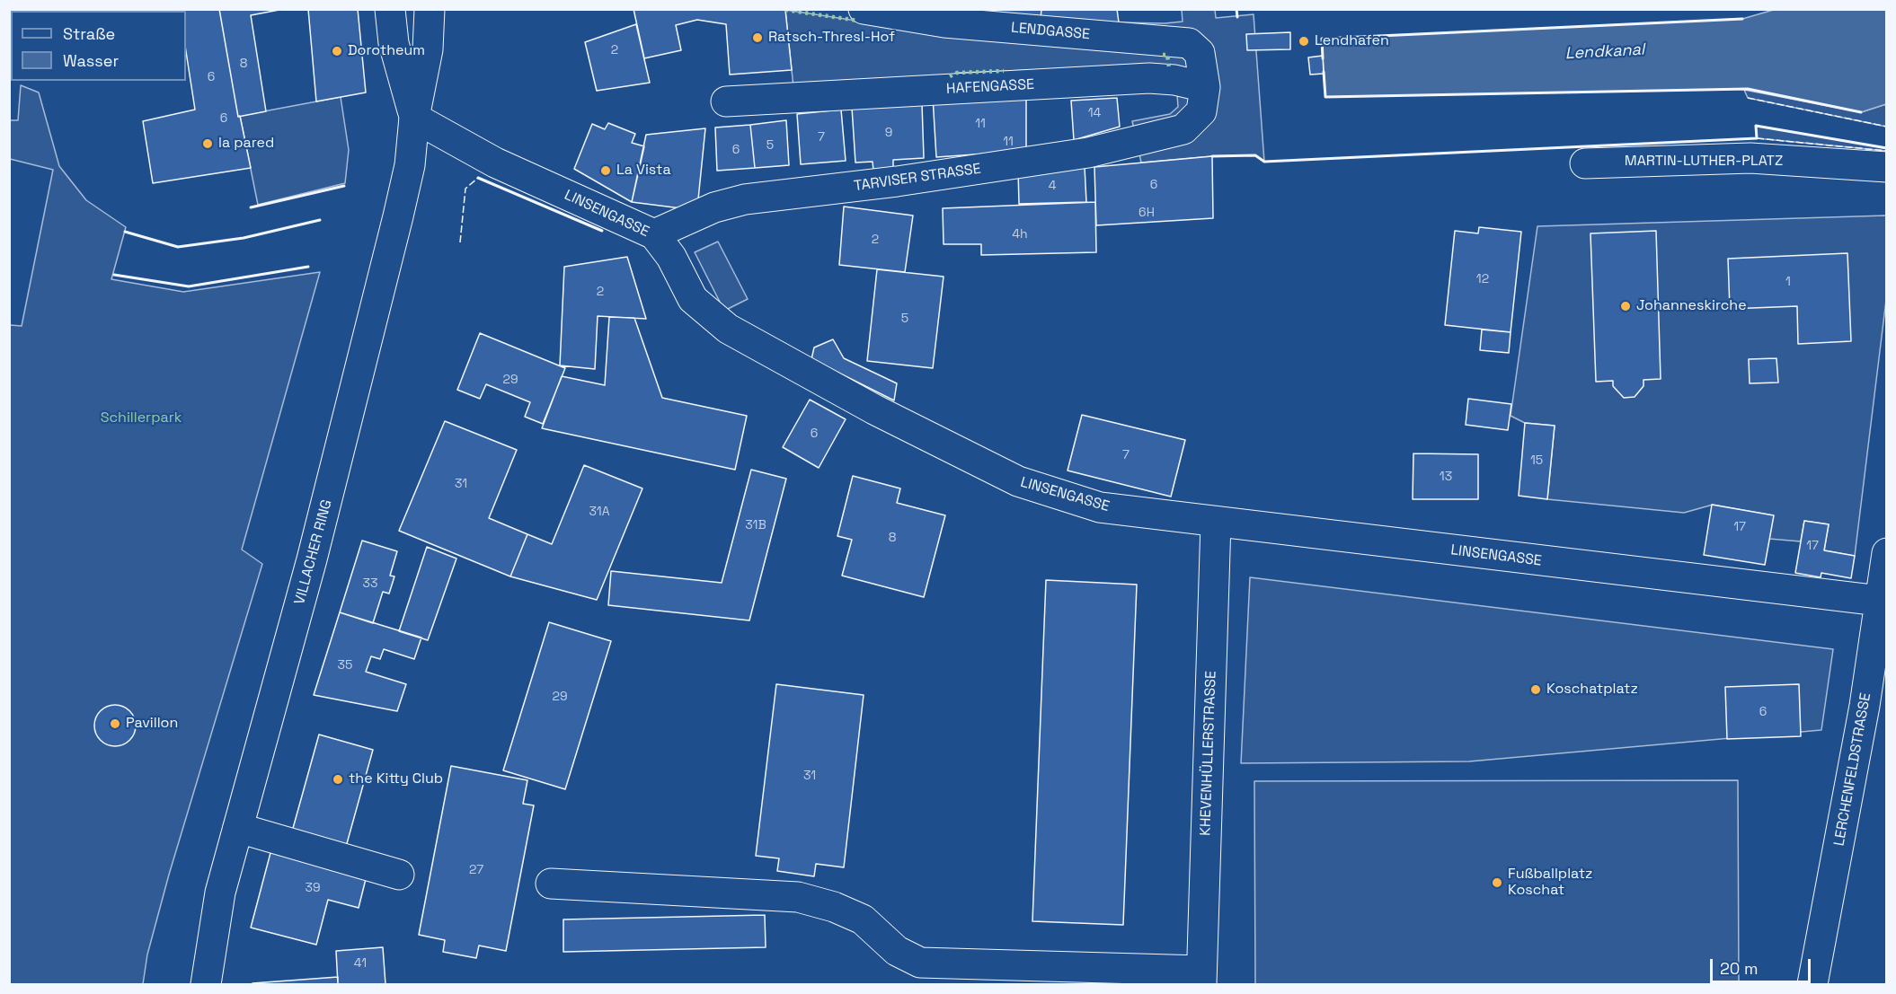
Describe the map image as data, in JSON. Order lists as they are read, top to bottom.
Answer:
{
  "streets": {
    "street": [
      "LENDGASSE",
      "HAFENGASSE",
      "MARTIN-LUTHER-PLATZ",
      "TARVISER STRASSE",
      "LINSENGASSE",
      "VILLACHER RING",
      "KHEVENHÜLLERSTRASSE",
      "LERCHENFELDSTRASSE"
    ]
  },
  "crossings": [
    ["LENDGASSE", "HAFENGASSE"],
    ["LENDGASSE", "TARVISER STRASSE"],
    ["HAFENGASSE", "TARVISER STRASSE"],
    ["TARVISER STRASSE", "LINSENGASSE"],
    ["LINSENGASSE", "VILLACHER RING"],
    ["LINSENGASSE", "KHEVENHÜLLERSTRASSE"],
    ["LINSENGASSE", "LERCHENFELDSTRASSE"]
  ],
  "water": ["Lendkanal"],
  "parks": ["Schillerpark"],
  "places": [
    "Ratsch-Thresl-Hof",
    "Lendhafen",
    "Dorotheum",
    "la pared",
    "La Vista",
    "Johanneskirche",
    "Koschatplatz",
    "Pavillon",
    "the Kitty Club",
    "Fußballplatz Koschat"
  ],
  "house_numbers": [
    "2",
    "8",
    "6",
    "14",
    "6",
    "11",
    "9",
    "7",
    "11",
    "5",
    "6",
    "6",
    "4",
    "6H",
    "4h",
    "2",
    "12",
    "1",
    "2",
    "5",
    "29",
    "6",
    "7",
    "15",
    "13",
    "31",
    "31A",
    "31B",
    "17",
    "8",
    "17",
    "33",
    "35",
    "29",
    "6",
    "31",
    "27",
    "39",
    "41"
  ],
  "legend": ["Straße", "Wasser"],
  "scale_bar": "20 m"
}
